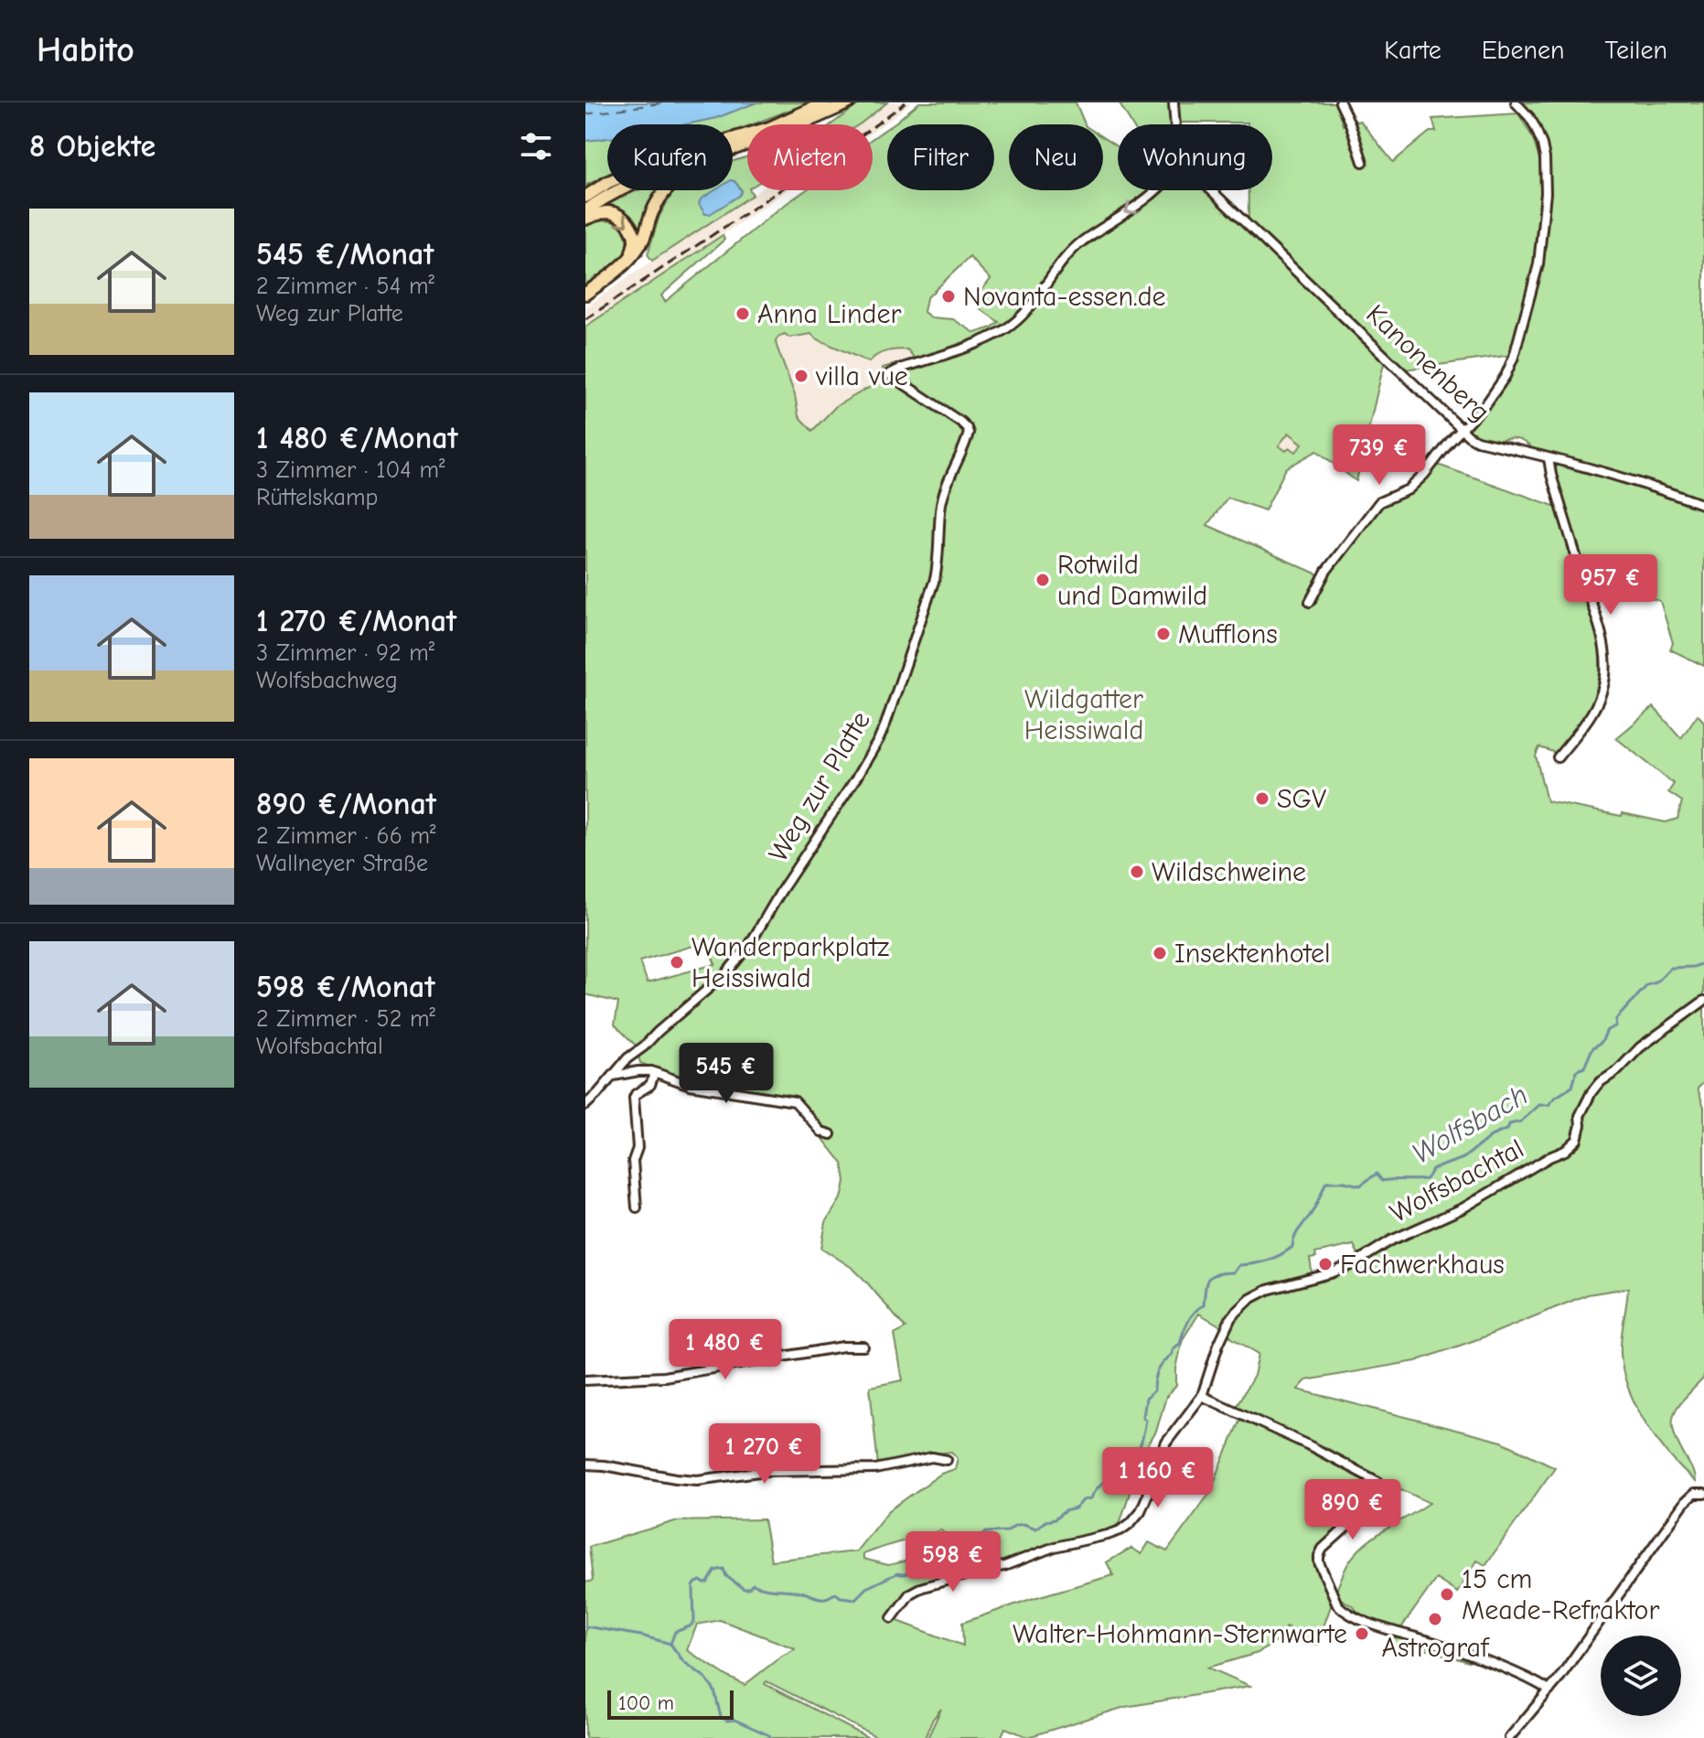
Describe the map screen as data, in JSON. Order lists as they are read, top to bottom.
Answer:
{
  "streets": {
    "street": ["Kanonenberg", "Weg zur Platte", "Wolfsbachtal"]
  },
  "one_way": ["Weg zur Platte"],
  "water": ["Wolfsbach"],
  "parks": ["Wildgatter Heissiwald"],
  "places": [
    "Novanta-essen.de",
    "Anna Linder",
    "villa vue",
    "Rotwild und Damwild",
    "Mufflons",
    "SGV",
    "Wildschweine",
    "Insektenhotel",
    "Wanderparkplatz Heissiwald",
    "Fachwerkhaus",
    "15 cm Meade-Refraktor",
    "Astrograf",
    "Walter-Hohmann-Sternwarte"
  ],
  "scale_bar": "100 m",
  "page": {
    "header": "Habito",
    "nav": ["Karte", "Ebenen", "Teilen"],
    "heading": "8 Objekte",
    "chip": [
      "Kaufen",
      "Mieten",
      "Filter",
      "Neu",
      "Wohnung"
    ],
    "list": [
      {
        "name": "545 €/Monat",
        "note": "2 Zimmer · 54 m² · Weg zur Platte"
      },
      {
        "name": "1 480 €/Monat",
        "note": "3 Zimmer · 104 m² · Rüttelskamp"
      },
      {
        "name": "1 270 €/Monat",
        "note": "3 Zimmer · 92 m² · Wolfsbachweg"
      },
      {
        "name": "890 €/Monat",
        "note": "2 Zimmer · 66 m² · Wallneyer Straße"
      },
      {
        "name": "598 €/Monat",
        "note": "2 Zimmer · 52 m² · Wolfsbachtal"
      }
    ],
    "price": [
      "739 €",
      "957 €",
      "545 €",
      "1 480 €",
      "1 270 €",
      "1 160 €",
      "890 €",
      "598 €"
    ],
    "scale": "100 m"
  }
}
